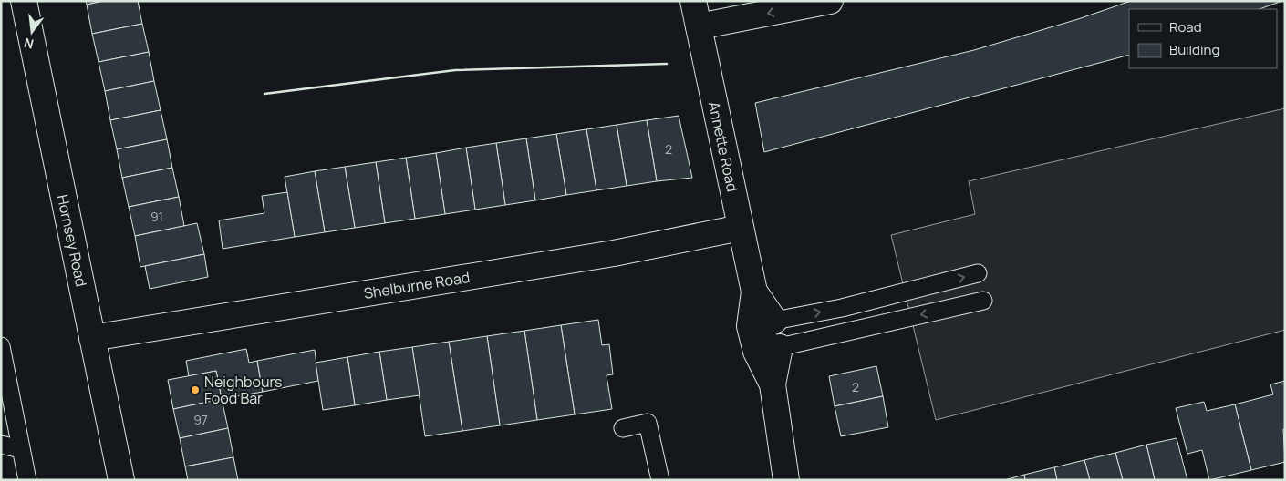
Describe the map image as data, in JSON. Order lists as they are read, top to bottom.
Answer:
{
  "streets": {
    "street": ["Annette Road", "Hornsey Road", "Shelburne Road"]
  },
  "crossings": [
    ["Annette Road", "Shelburne Road"],
    ["Hornsey Road", "Shelburne Road"]
  ],
  "places": ["Neighbours Food Bar"],
  "house_numbers": [
    "2",
    "91",
    "2",
    "97"
  ],
  "legend": ["Road", "Building"],
  "north": "bottom"
}
